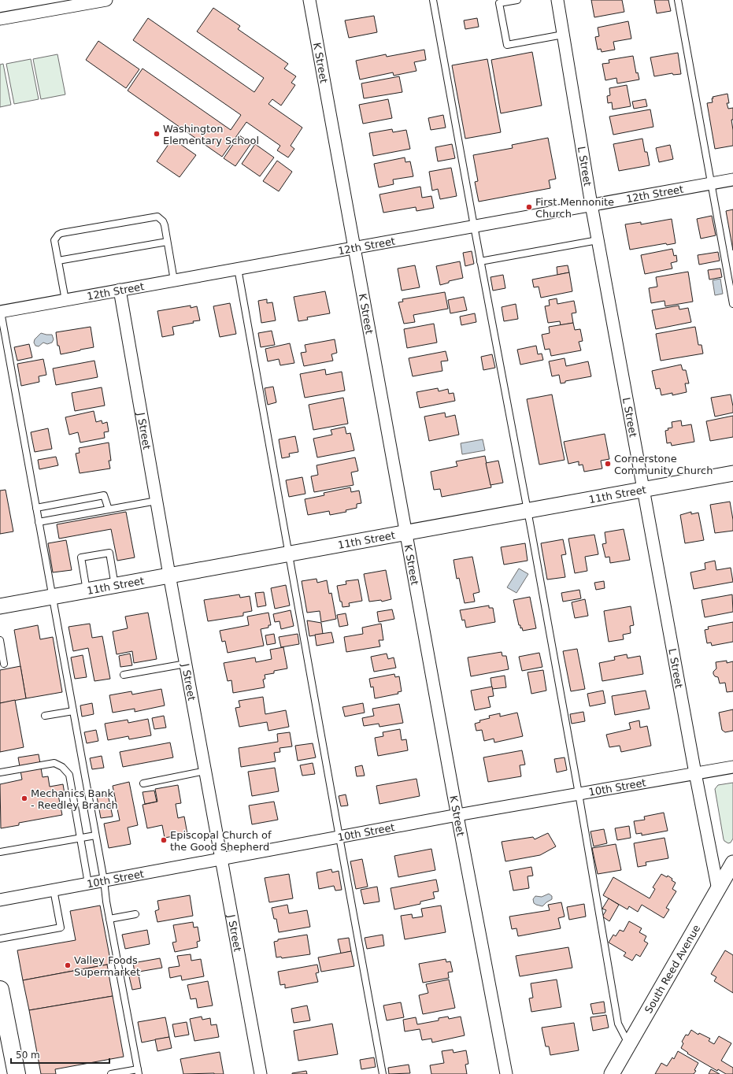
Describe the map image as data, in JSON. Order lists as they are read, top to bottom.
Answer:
{
  "streets": {
    "street": [
      "K Street",
      "L Street",
      "12th Street",
      "J Street",
      "11th Street",
      "10th Street",
      "South Reed Avenue"
    ]
  },
  "crossings": [
    ["K Street", "12th Street"],
    ["K Street", "11th Street"],
    ["K Street", "10th Street"],
    ["L Street", "12th Street"],
    ["L Street", "11th Street"],
    ["L Street", "10th Street"],
    ["L Street", "South Reed Avenue"],
    ["12th Street", "J Street"],
    ["J Street", "11th Street"],
    ["J Street", "10th Street"]
  ],
  "places": [
    "Washington Elementary School",
    "First Mennonite Church",
    "Cornerstone Community Church",
    "Mechanics Bank - Reedley Branch",
    "Episcopal Church of the Good Shepherd",
    "Valley Foods Supermarket"
  ],
  "scale_bar": "50 m"
}
